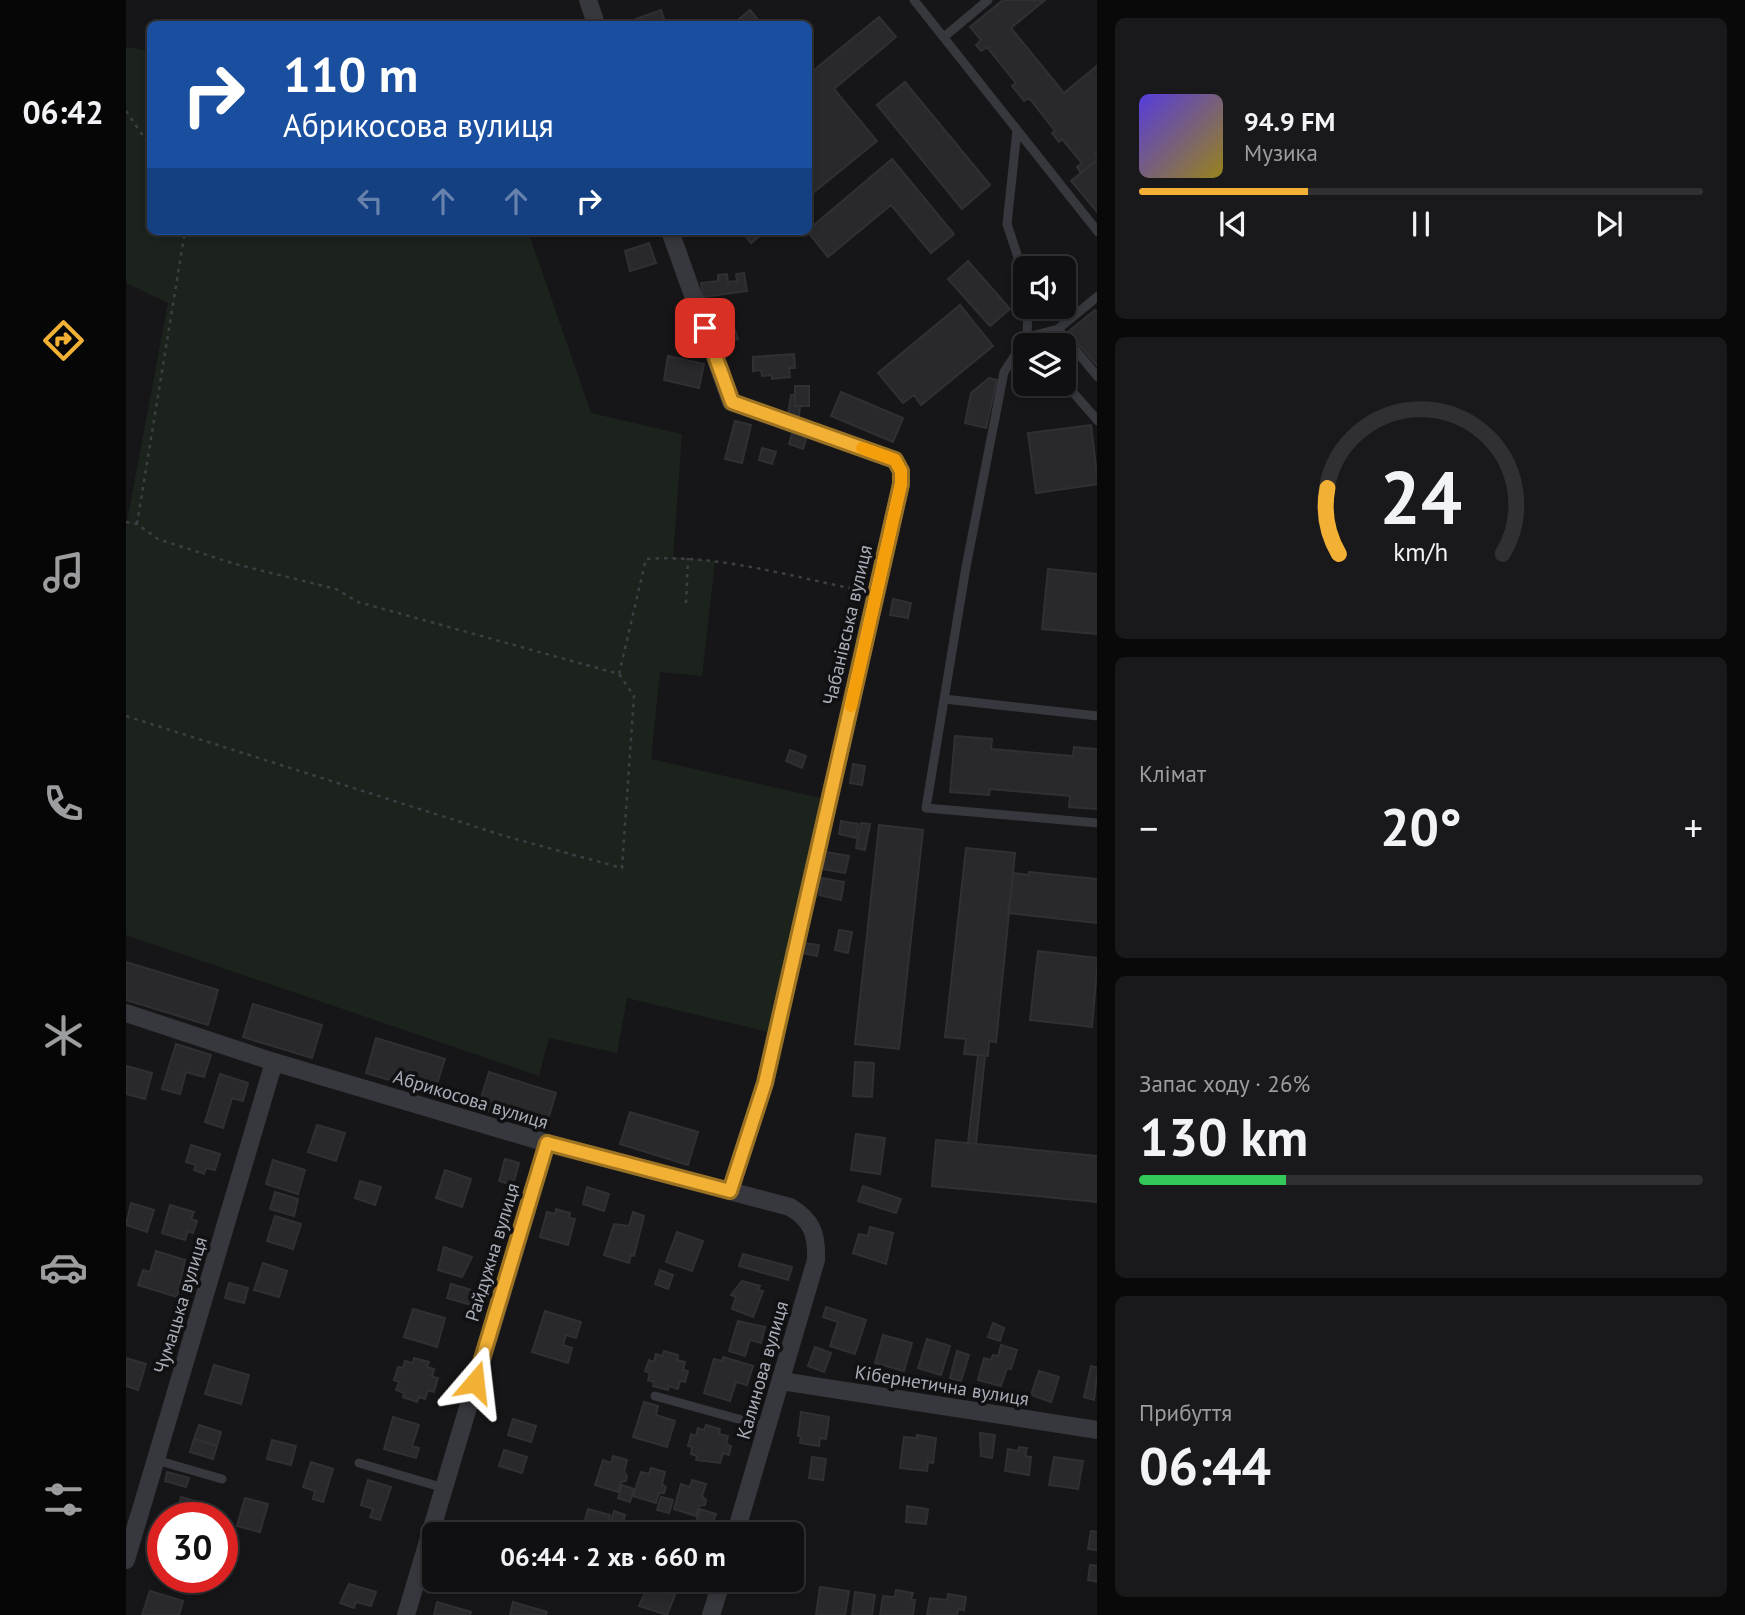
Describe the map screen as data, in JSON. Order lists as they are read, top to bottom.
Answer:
{
  "streets": {
    "street": [
      "Чабанівська вулиця",
      "Абрикосова вулиця",
      "Райдужна вулиця",
      "Чумацька вулиця",
      "Калинова вулиця",
      "Кібернетична вулиця"
    ]
  },
  "crossings": [
    ["Чабанівська вулиця", "Абрикосова вулиця"],
    ["Абрикосова вулиця", "Райдужна вулиця"],
    ["Абрикосова вулиця", "Чумацька вулиця"],
    ["Абрикосова вулиця", "Калинова вулиця"],
    ["Калинова вулиця", "Кібернетична вулиця"]
  ],
  "page": {
    "tabs": "06:42",
    "turn": ["110 m", "Абрикосова вулиця"],
    "song": ["94.9 FM", "Музика"],
    "tile": [
      "Клімат",
      ["Запас ходу · 26%", "130 km"],
      ["Прибуття", "06:44"]
    ],
    "heat": ["−", "20°", "+"],
    "limit": "30",
    "trip": "06:44 · 2 хв · 660 m",
    "gauge": ["24", "km/h"]
  }
}
